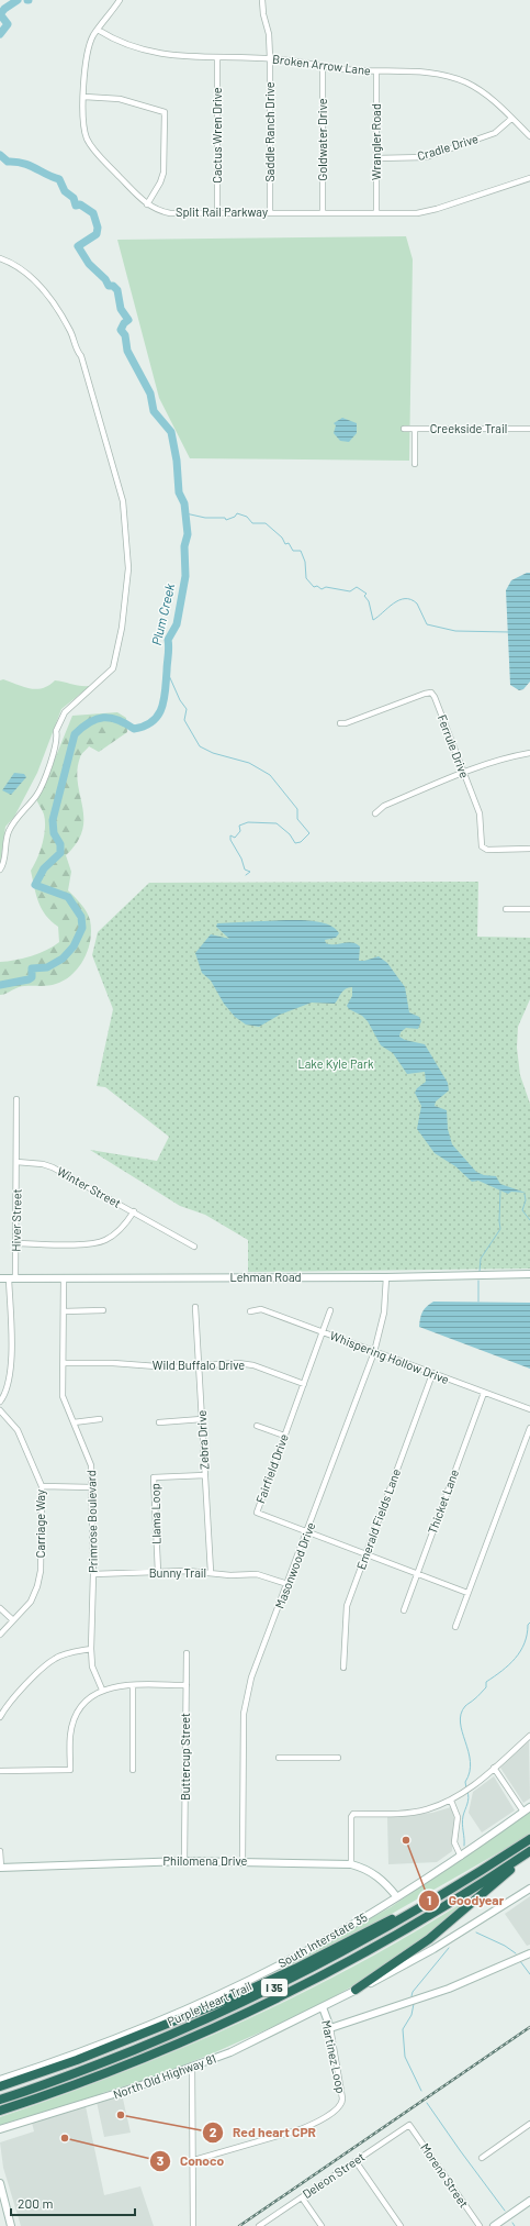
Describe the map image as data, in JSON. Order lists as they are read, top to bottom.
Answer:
{
  "streets": {
    "highway": ["I 35", "Purple Heart Trail"],
    "street": [
      "Broken Arrow Lane",
      "Saddle Ranch Drive",
      "Cactus Wren Drive",
      "Goldwater Drive",
      "Wrangler Road",
      "Cradle Drive",
      "Split Rail Parkway",
      "Creekside Trail",
      "Ferrule Drive",
      "Winter Street",
      "Hiver Street",
      "Lehman Road",
      "Whispering Hollow Drive",
      "Wild Buffalo Drive",
      "Zebra Drive",
      "Fairfield Drive",
      "Thicket Lane",
      "Llama Loop",
      "Emerald Fields Lane",
      "Primrose Boulevard",
      "Carriage Way",
      "Masonwood Drive",
      "Bunny Trail",
      "Buttercup Street",
      "Philomena Drive",
      "South Interstate 35",
      "Martinez Loop",
      "North Old Highway 81",
      "Deleon Street",
      "Moreno Street"
    ]
  },
  "crossings": [
    ["Broken Arrow Lane", "Saddle Ranch Drive"],
    ["Broken Arrow Lane", "Cactus Wren Drive"],
    ["Broken Arrow Lane", "Goldwater Drive"],
    ["Broken Arrow Lane", "Wrangler Road"],
    ["Broken Arrow Lane", "Cradle Drive"],
    ["Broken Arrow Lane", "Split Rail Parkway"],
    ["Saddle Ranch Drive", "Split Rail Parkway"],
    ["Cactus Wren Drive", "Split Rail Parkway"],
    ["Goldwater Drive", "Split Rail Parkway"],
    ["Wrangler Road", "Cradle Drive"],
    ["Wrangler Road", "Split Rail Parkway"],
    ["Winter Street", "Hiver Street"],
    ["Hiver Street", "Lehman Road"],
    ["Lehman Road", "Primrose Boulevard"],
    ["Lehman Road", "Masonwood Drive"],
    ["Whispering Hollow Drive", "Fairfield Drive"],
    ["Whispering Hollow Drive", "Thicket Lane"],
    ["Whispering Hollow Drive", "Emerald Fields Lane"],
    ["Whispering Hollow Drive", "Masonwood Drive"],
    ["Wild Buffalo Drive", "Zebra Drive"],
    ["Wild Buffalo Drive", "Fairfield Drive"],
    ["Wild Buffalo Drive", "Primrose Boulevard"],
    ["Zebra Drive", "Llama Loop"],
    ["Zebra Drive", "Bunny Trail"],
    ["Fairfield Drive", "Thicket Lane"],
    ["Fairfield Drive", "Emerald Fields Lane"],
    ["Fairfield Drive", "Masonwood Drive"],
    ["Llama Loop", "Bunny Trail"],
    ["Primrose Boulevard", "Bunny Trail"],
    ["Masonwood Drive", "Bunny Trail"],
    ["Masonwood Drive", "Philomena Drive"],
    ["Buttercup Street", "Philomena Drive"],
    ["Philomena Drive", "South Interstate 35"],
    ["Martinez Loop", "North Old Highway 81"],
    ["Deleon Street", "Moreno Street"]
  ],
  "water": ["Plum Creek"],
  "parks": ["Lake Kyle Park"],
  "places": ["Goodyear", "Red heart CPR", "Conoco"],
  "scale_bar": "200 m"
}
